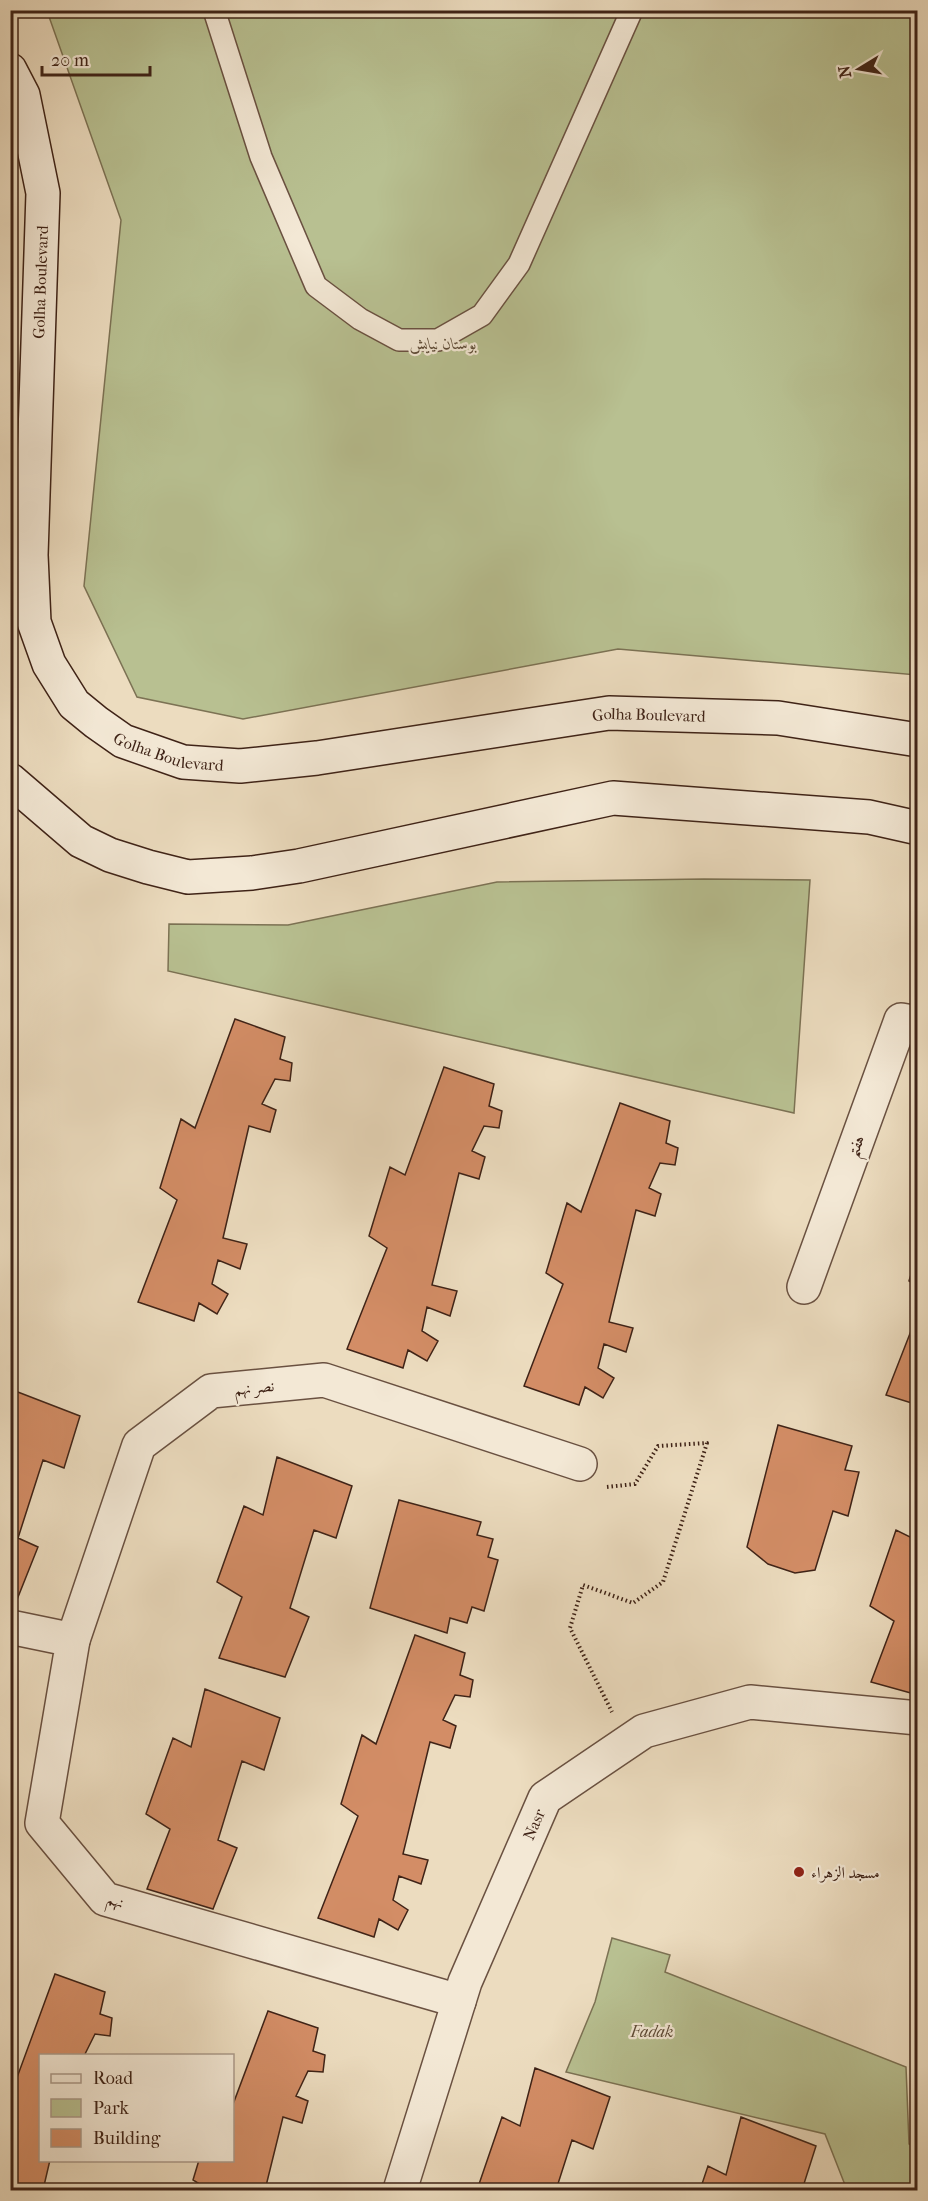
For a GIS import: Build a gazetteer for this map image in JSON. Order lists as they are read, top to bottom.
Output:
{
  "streets": {
    "street": [
      "Golha Boulevard",
      "هفتم",
      "نصر نهم",
      "Nasr",
      "نهم"
    ]
  },
  "crossings": [
    ["نصر نهم", "نهم"],
    ["Nasr", "نهم"]
  ],
  "parks": ["بوستان نیایش", "Fadak"],
  "places": ["مسجد الزهراء"],
  "legend": ["Road", "Park", "Building"],
  "scale_bar": "20 m",
  "north": "left"
}
